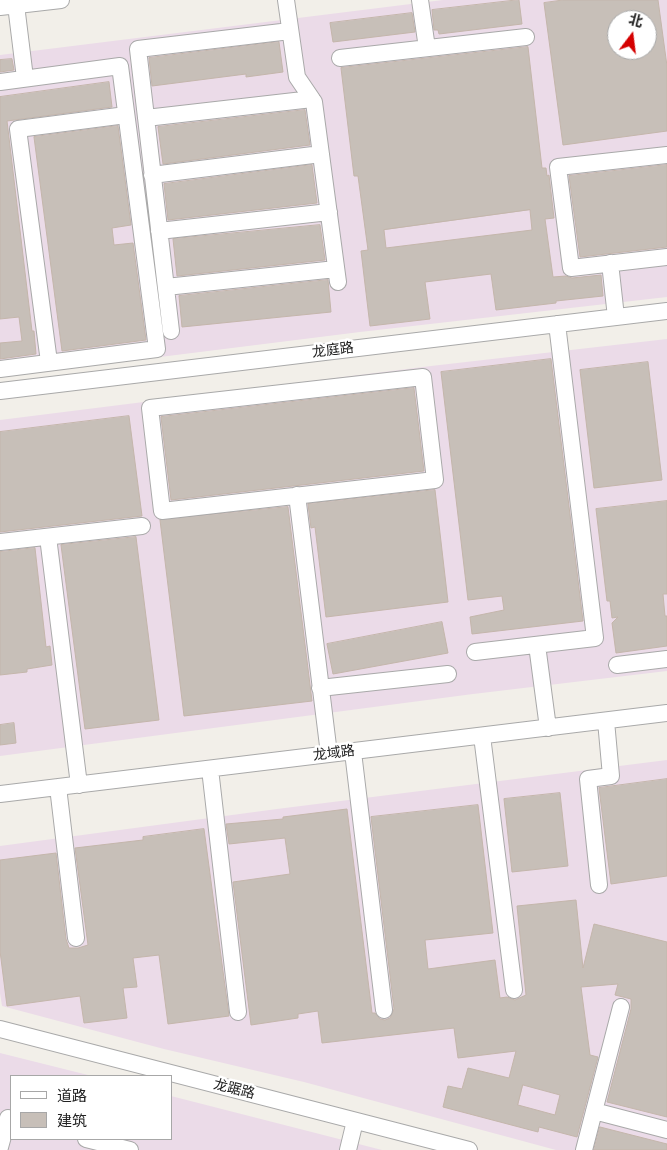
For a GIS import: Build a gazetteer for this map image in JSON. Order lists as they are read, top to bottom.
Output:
{
  "streets": {
    "street": ["龙庭路", "龙域路", "龙踞路"]
  },
  "legend": ["道路", "建筑"],
  "north": "top"
}
